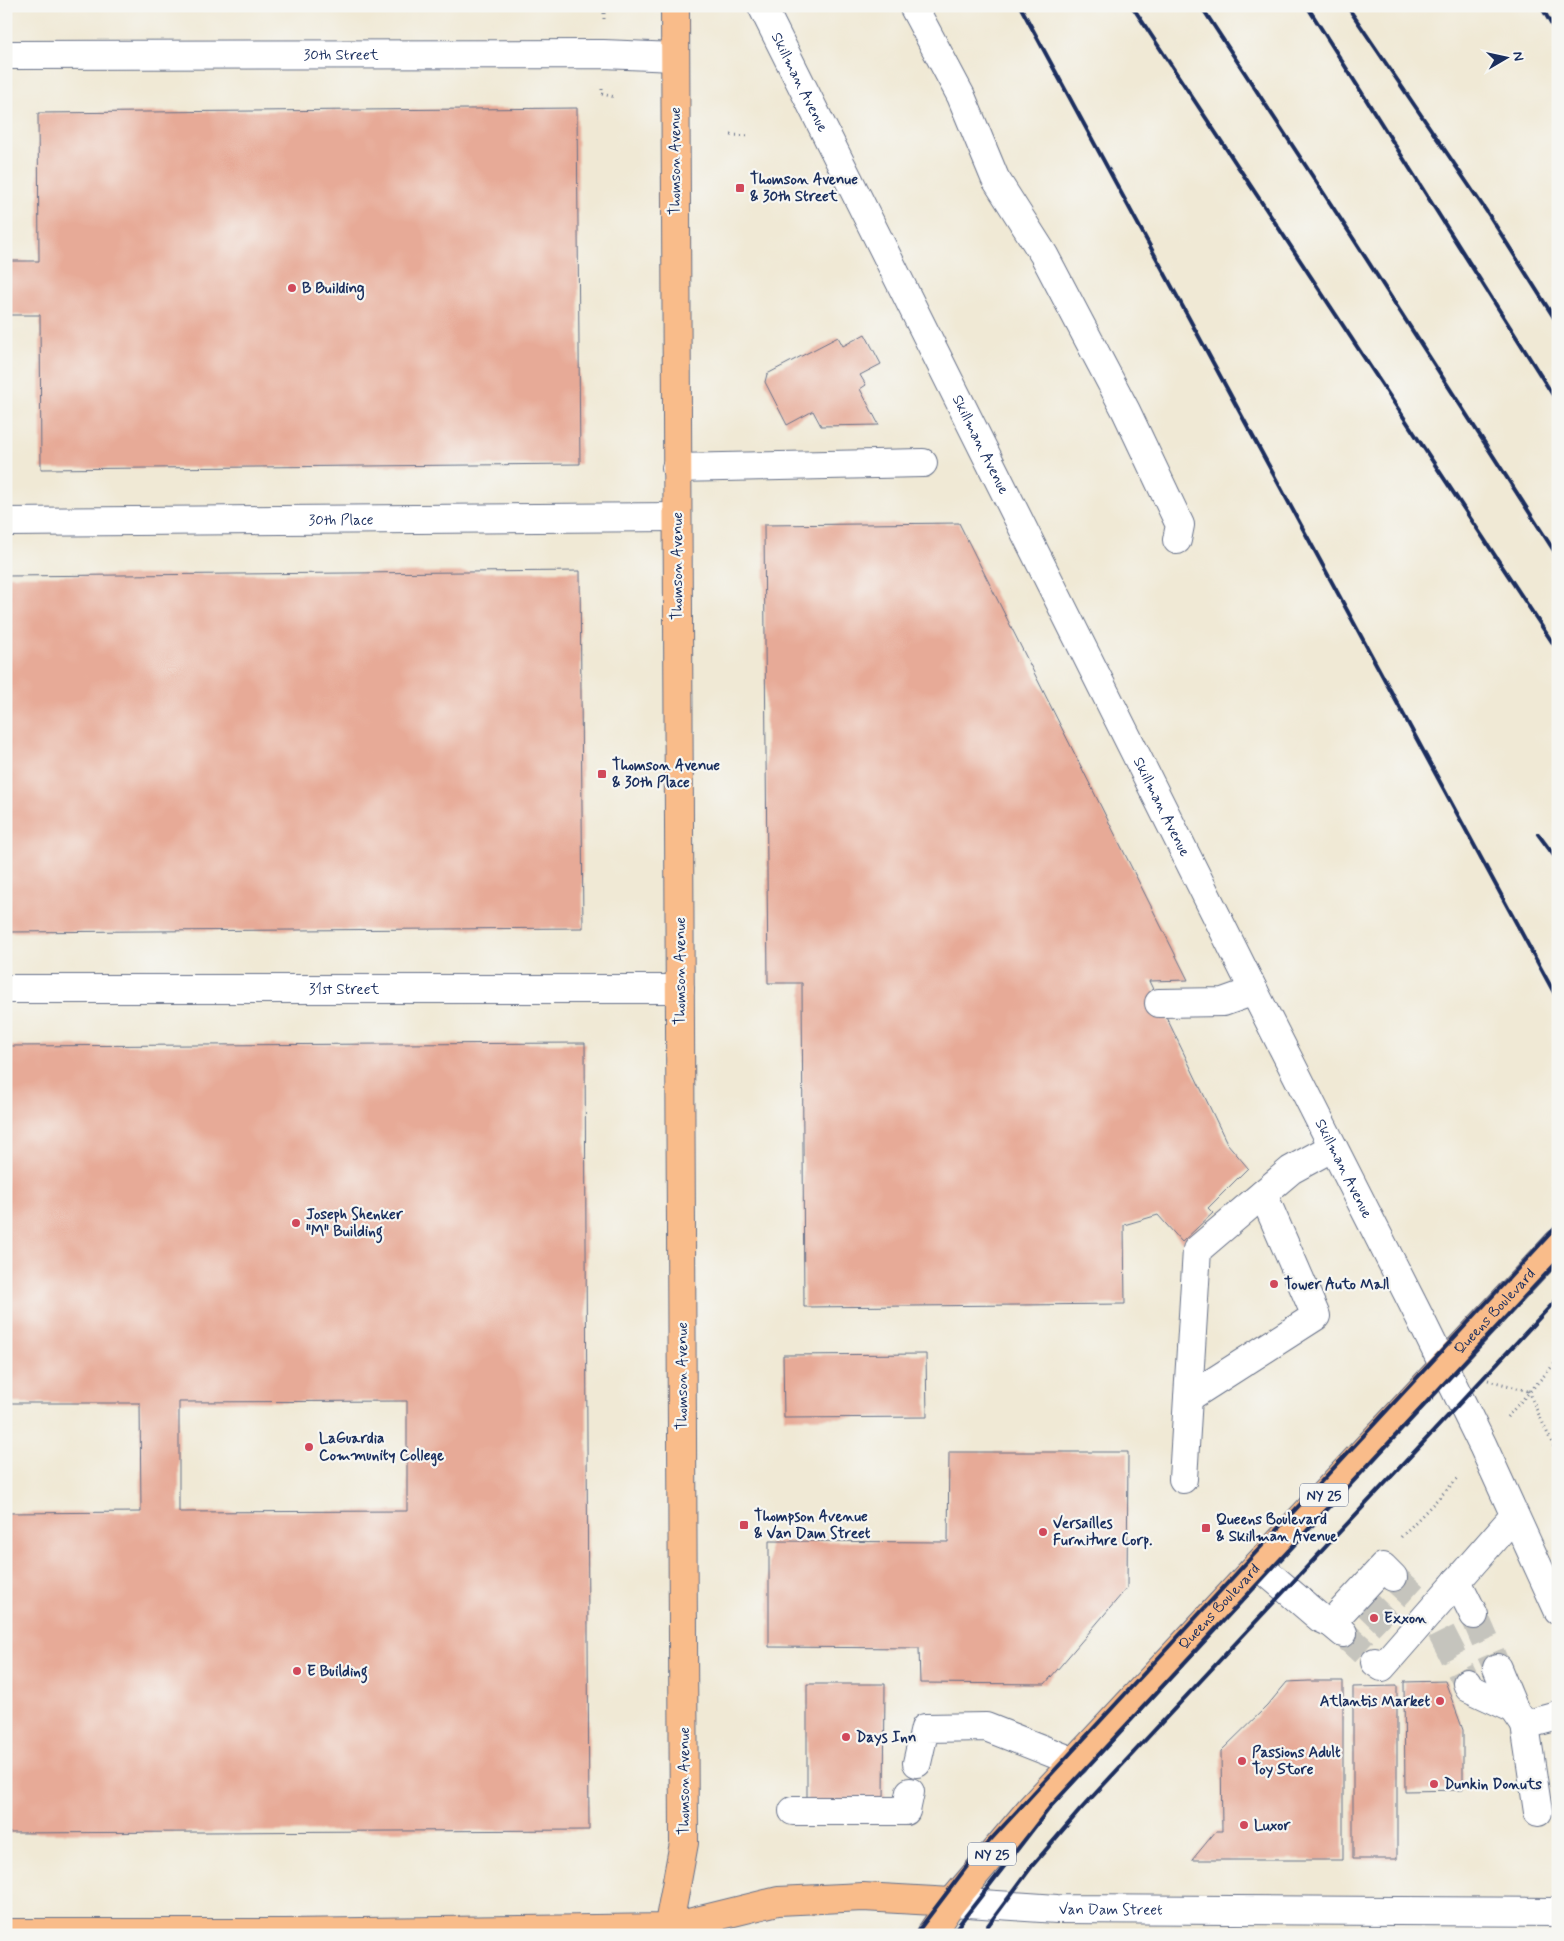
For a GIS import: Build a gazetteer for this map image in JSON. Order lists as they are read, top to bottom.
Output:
{
  "streets": {
    "main road": [
      "Thomson Avenue",
      "Queens Boulevard",
      "NY 25",
      "Van Dam Street"
    ],
    "street": [
      "30th Street",
      "Skillman Avenue",
      "30th Place",
      "31st Street"
    ]
  },
  "crossings": [
    ["30th Street", "Thomson Avenue"],
    ["Skillman Avenue", "Queens Boulevard"],
    ["Thomson Avenue", "30th Place"],
    ["Thomson Avenue", "31st Street"],
    ["Thomson Avenue", "Van Dam Street"],
    ["Queens Boulevard", "Van Dam Street"]
  ],
  "places": {
    "transit": [
      "Thomson Avenue & 30th Street",
      "Thomson Avenue & 30th Place",
      "Thompson Avenue & Van Dam Street",
      "Queens Boulevard & Skillman Avenue"
    ],
    "other": [
      "B Building",
      "Joseph Shenker \"M\" Building",
      "Tower Auto Mall",
      "LaGuardia Community College",
      "Versailles Furniture Corp.",
      "Exxon",
      "E Building",
      "Atlantis Market",
      "Days Inn",
      "Passions Adult Toy Store",
      "Dunkin Donuts",
      "Luxor"
    ]
  },
  "north": "right"
}
